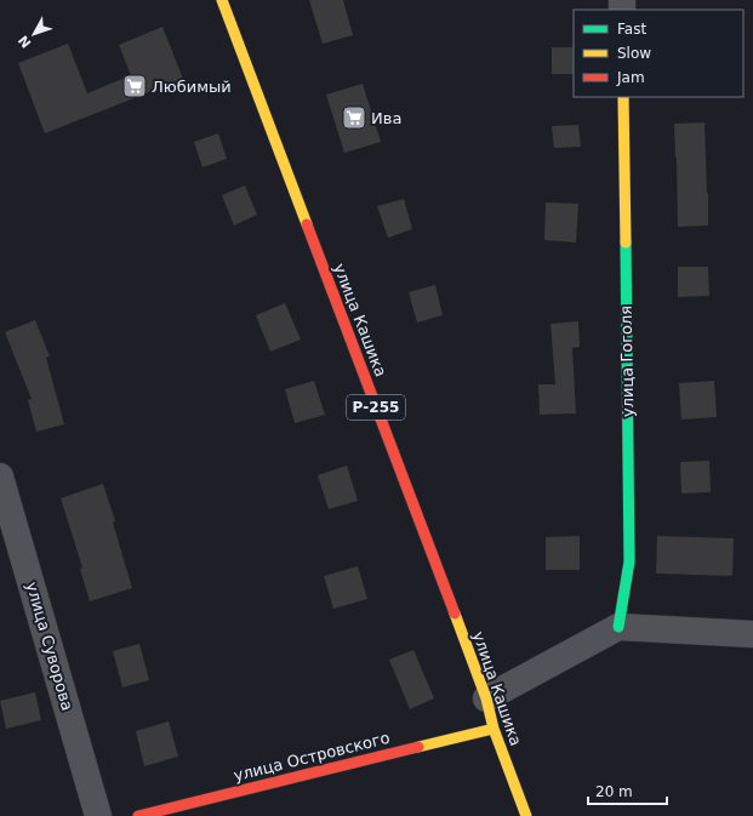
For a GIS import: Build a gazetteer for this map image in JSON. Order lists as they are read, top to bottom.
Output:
{
  "streets": {
    "main road": [
      "улица Кашика",
      "улица Гоголя",
      "Р-255",
      "улица Островского"
    ],
    "street": ["улица Суворова"]
  },
  "crossings": [
    ["улица Кашика", "улица Островского"]
  ],
  "places": {
    "supermarket": ["Любимый", "Ива"]
  },
  "legend": ["Fast", "Slow", "Jam"],
  "scale_bar": "20 m",
  "north": "bottom left"
}
